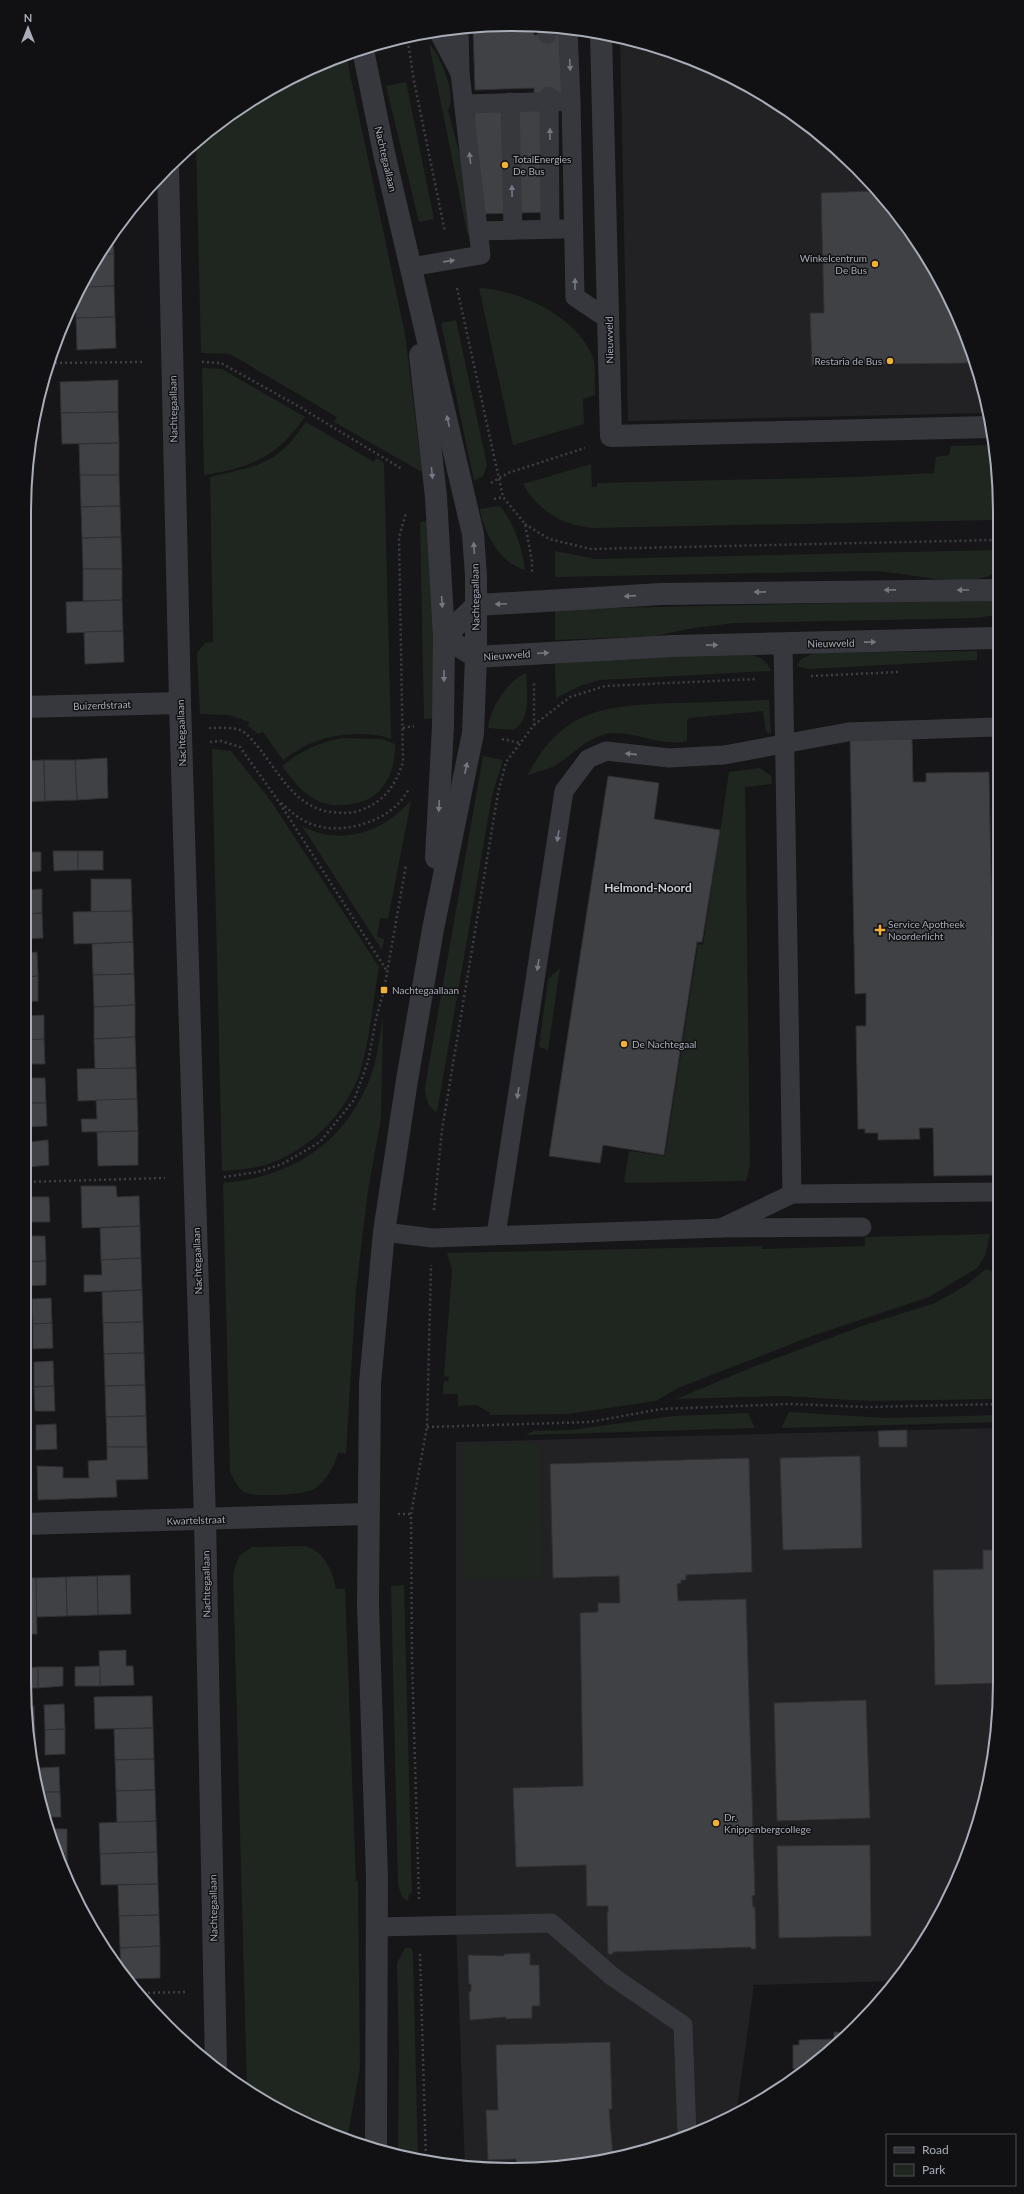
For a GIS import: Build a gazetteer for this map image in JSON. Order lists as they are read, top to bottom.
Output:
{
  "streets": {
    "street": [
      "Nachtegaallaan",
      "Nieuwveld",
      "Buizerdstraat",
      "Kwartelstraat"
    ]
  },
  "crossings": [
    ["Nachtegaallaan", "Nieuwveld"],
    ["Nachtegaallaan", "Buizerdstraat"],
    ["Nachtegaallaan", "Kwartelstraat"]
  ],
  "districts": ["Helmond-Noord"],
  "places": {
    "other": [
      "TotalEnergies De Bus",
      "Winkelcentrum De Bus",
      "Restaria de Bus",
      "De Nachtegaal",
      "Dr. Knippenbergcollege"
    ],
    "health": ["Service Apotheek Noorderlicht"],
    "transit": ["Nachtegaallaan"]
  },
  "legend": ["Road", "Park"],
  "north": "top"
}
